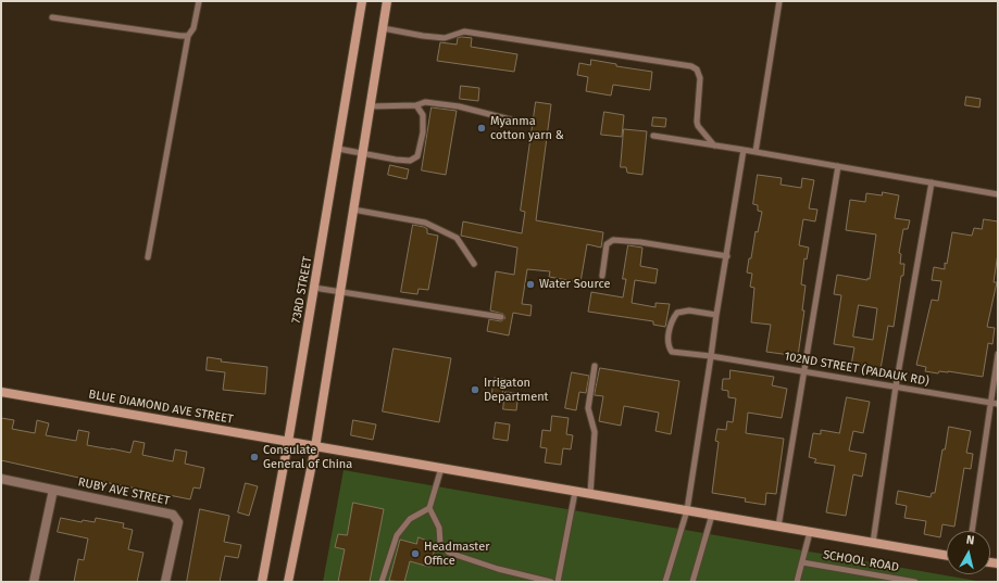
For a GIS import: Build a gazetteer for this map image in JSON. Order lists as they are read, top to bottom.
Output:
{
  "streets": {
    "main road": ["73RD STREET", "BLUE DIAMOND AVE STREET"],
    "street": ["RUBY AVE STREET"],
    "lane": ["102ND STREET (PADAUK RD)", "SCHOOL ROAD"]
  },
  "crossings": [
    ["73RD STREET", "BLUE DIAMOND AVE STREET"]
  ],
  "places": [
    "Myanma cotton yarn &",
    "Water Source",
    "Irrigaton Department",
    "Consulate General of China",
    "Headmaster Office"
  ],
  "north": "top"
}
